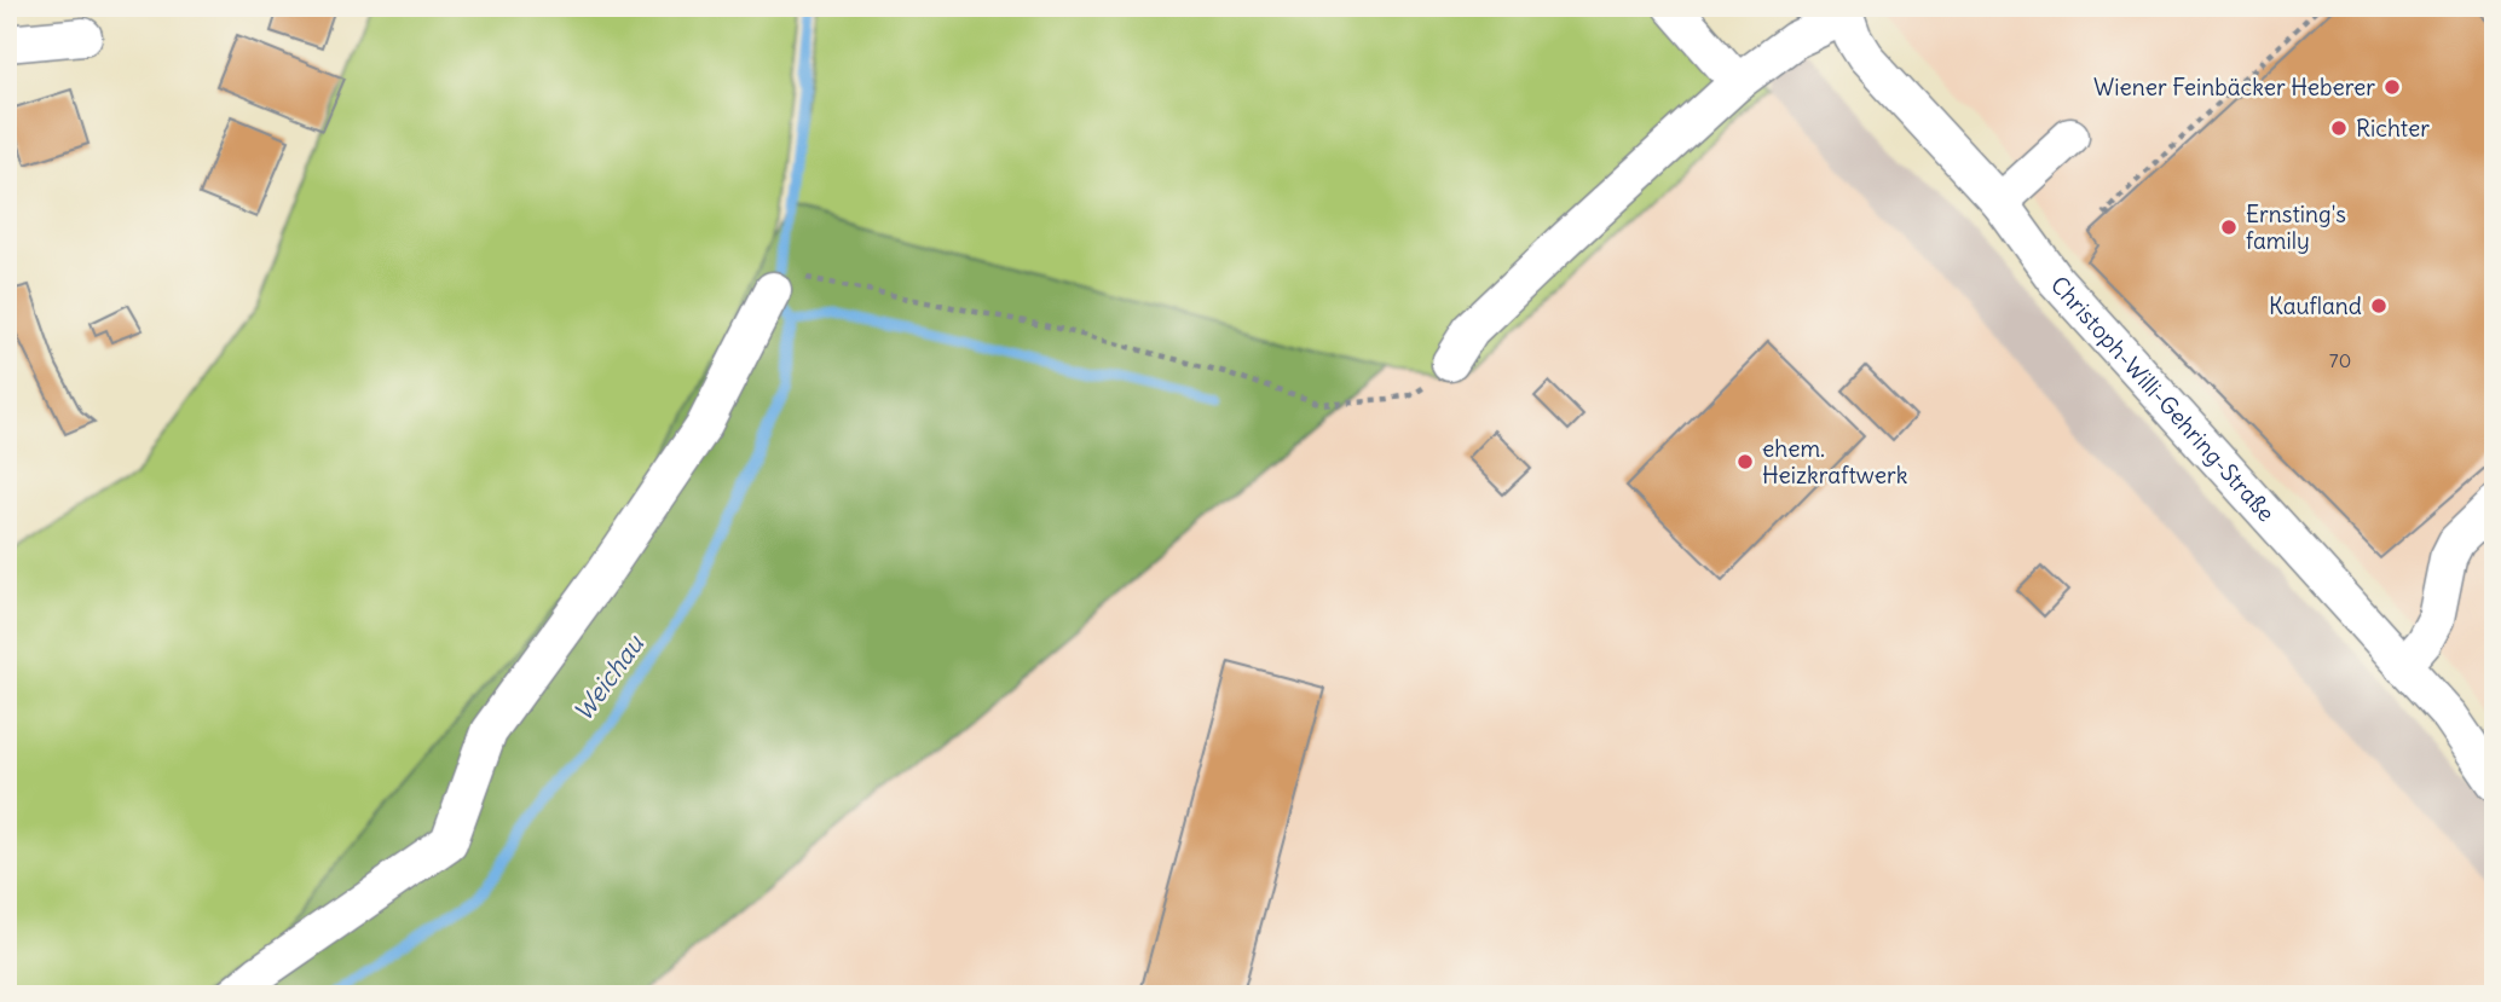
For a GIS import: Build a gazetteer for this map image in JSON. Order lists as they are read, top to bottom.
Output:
{
  "streets": {
    "street": ["Christoph-Willi-Gehring-Straße"]
  },
  "water": ["Weichau"],
  "places": [
    "Wiener Feinbäcker Heberer",
    "Richter",
    "Ernsting's family",
    "Kaufland",
    "ehem. Heizkraftwerk"
  ],
  "house_numbers": ["70"]
}
